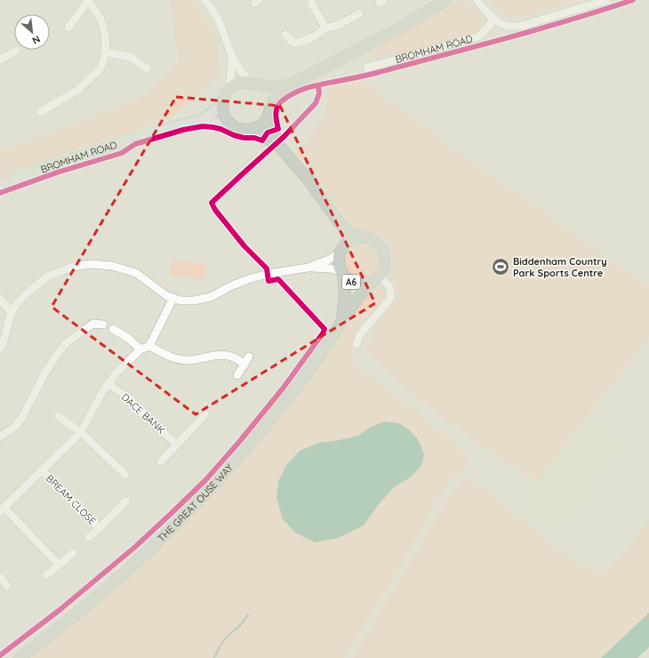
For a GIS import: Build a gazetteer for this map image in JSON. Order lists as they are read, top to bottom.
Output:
{
  "streets": {
    "highway": ["A6", "THE GREAT OUSE WAY"],
    "main road": ["BROMHAM ROAD"],
    "street": ["DACE BANK", "BREAM CLOSE"]
  },
  "crossings": [
    ["BROMHAM ROAD", "A6"],
    ["A6", "THE GREAT OUSE WAY"]
  ],
  "places": {
    "sports": ["Biddenham Country Park Sports Centre"]
  },
  "north": "bottom right"
}
